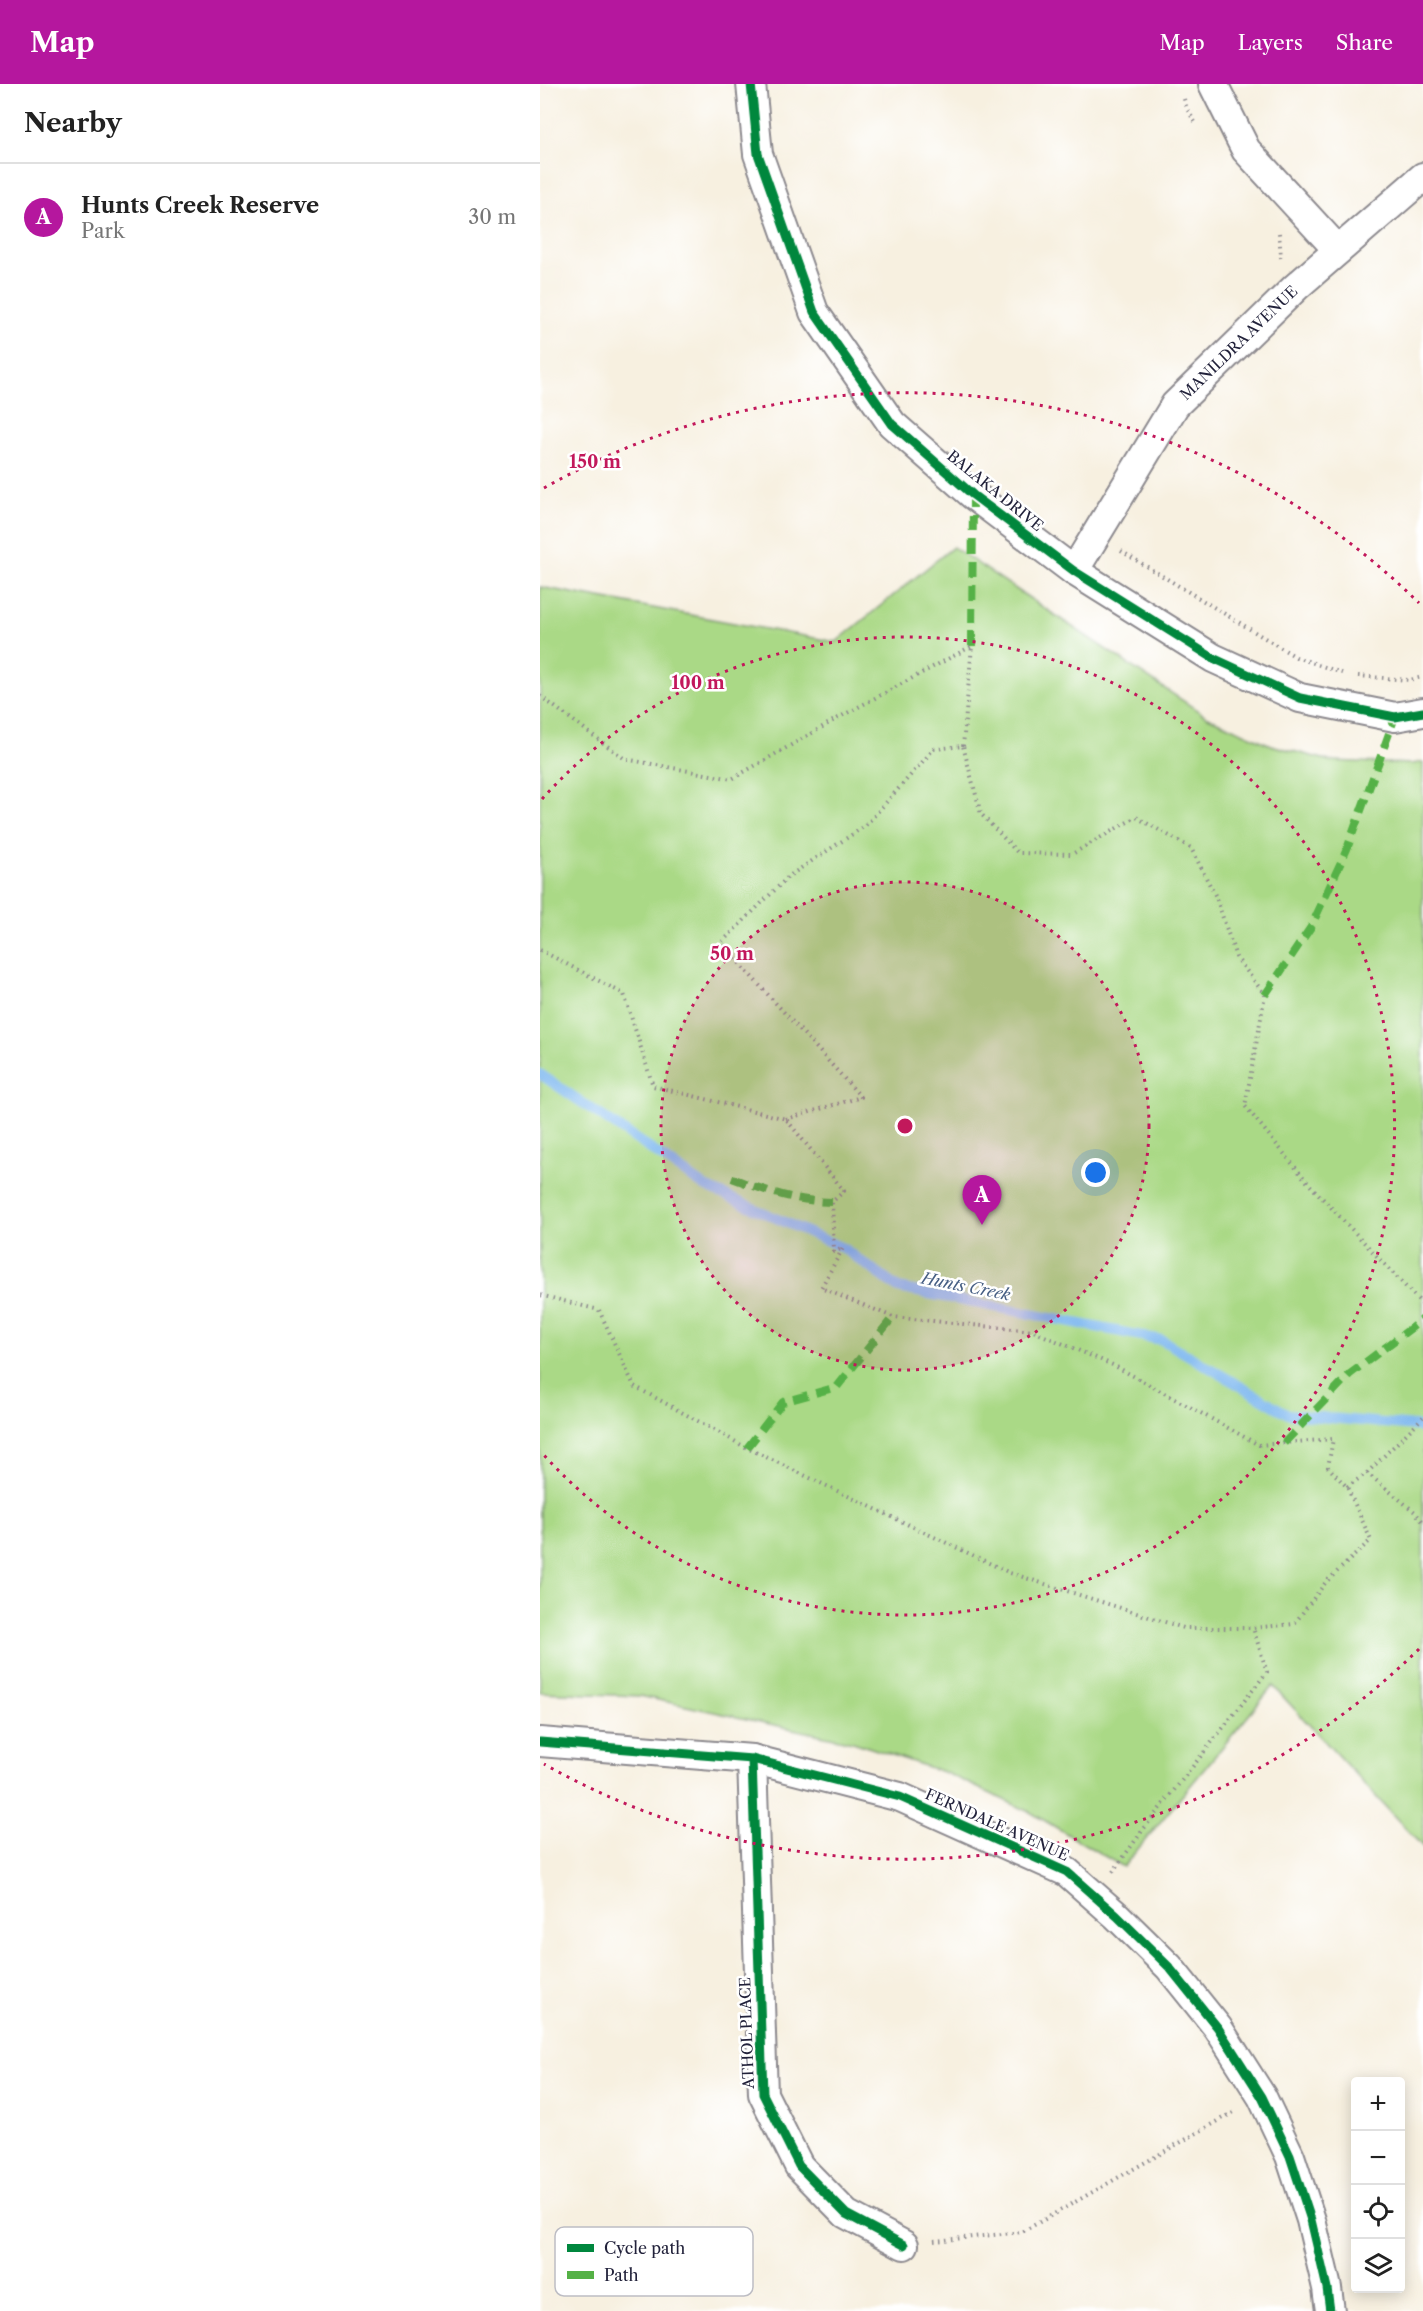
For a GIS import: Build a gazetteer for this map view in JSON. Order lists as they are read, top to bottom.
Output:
{
  "streets": {
    "street": [
      "MANILDRA AVENUE",
      "BALAKA DRIVE",
      "FERNDALE AVENUE",
      "ATHOL PLACE"
    ]
  },
  "crossings": [
    ["MANILDRA AVENUE", "BALAKA DRIVE"],
    ["FERNDALE AVENUE", "ATHOL PLACE"]
  ],
  "water": ["Hunts Creek"],
  "legend": ["Cycle path", "Path"],
  "page": {
    "header": "Map",
    "nav": ["Map", "Layers", "Share"],
    "heading": "Nearby",
    "list": [
      {
        "mark": "A",
        "name": "Hunts Creek Reserve",
        "note": "Park",
        "value": "30 m"
      }
    ],
    "pins": "A",
    "map_buttons": ["+", "−"]
  },
  "rings": ["150 m", "100 m", "50 m"]
}
